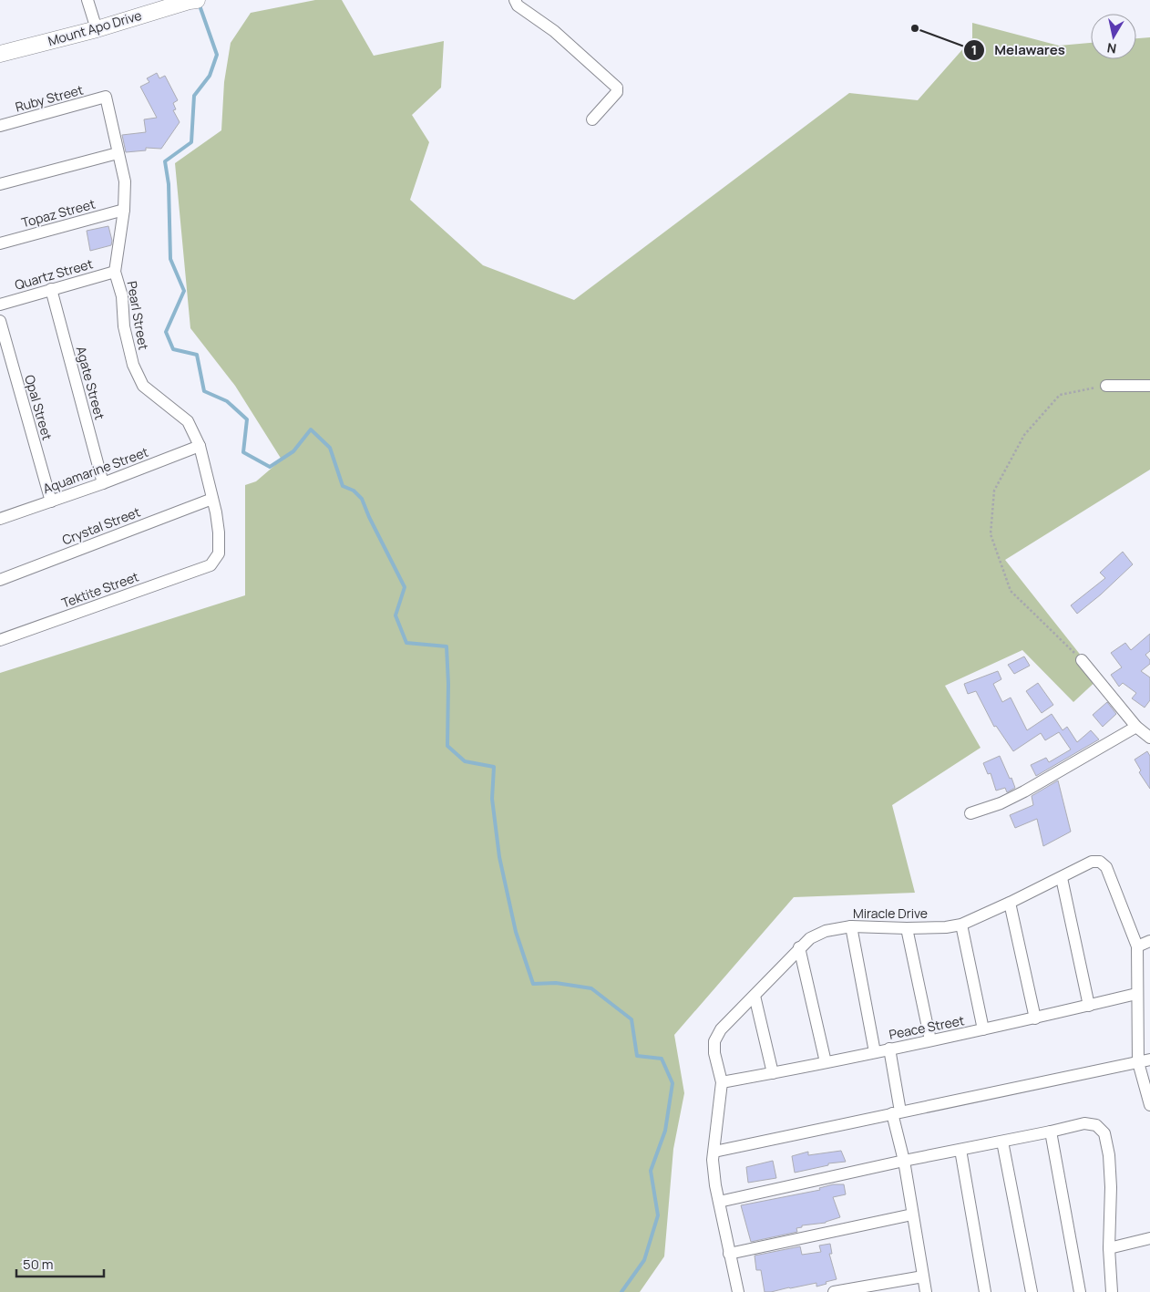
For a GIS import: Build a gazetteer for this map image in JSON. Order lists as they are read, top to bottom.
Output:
{
  "streets": {
    "street": [
      "Mount Apo Drive",
      "Ruby Street",
      "Topaz Street",
      "Quartz Street",
      "Pearl Street",
      "Agate Street",
      "Opal Street",
      "Aquamarine Street",
      "Crystal Street",
      "Tektite Street",
      "Miracle Drive",
      "Peace Street"
    ]
  },
  "crossings": [
    ["Ruby Street", "Pearl Street"],
    ["Topaz Street", "Pearl Street"],
    ["Quartz Street", "Pearl Street"],
    ["Quartz Street", "Agate Street"],
    ["Pearl Street", "Aquamarine Street"],
    ["Pearl Street", "Crystal Street"],
    ["Pearl Street", "Tektite Street"],
    ["Agate Street", "Aquamarine Street"],
    ["Opal Street", "Aquamarine Street"],
    ["Miracle Drive", "Peace Street"]
  ],
  "places": ["Melawares"],
  "scale_bar": "50 m",
  "north": "bottom"
}
